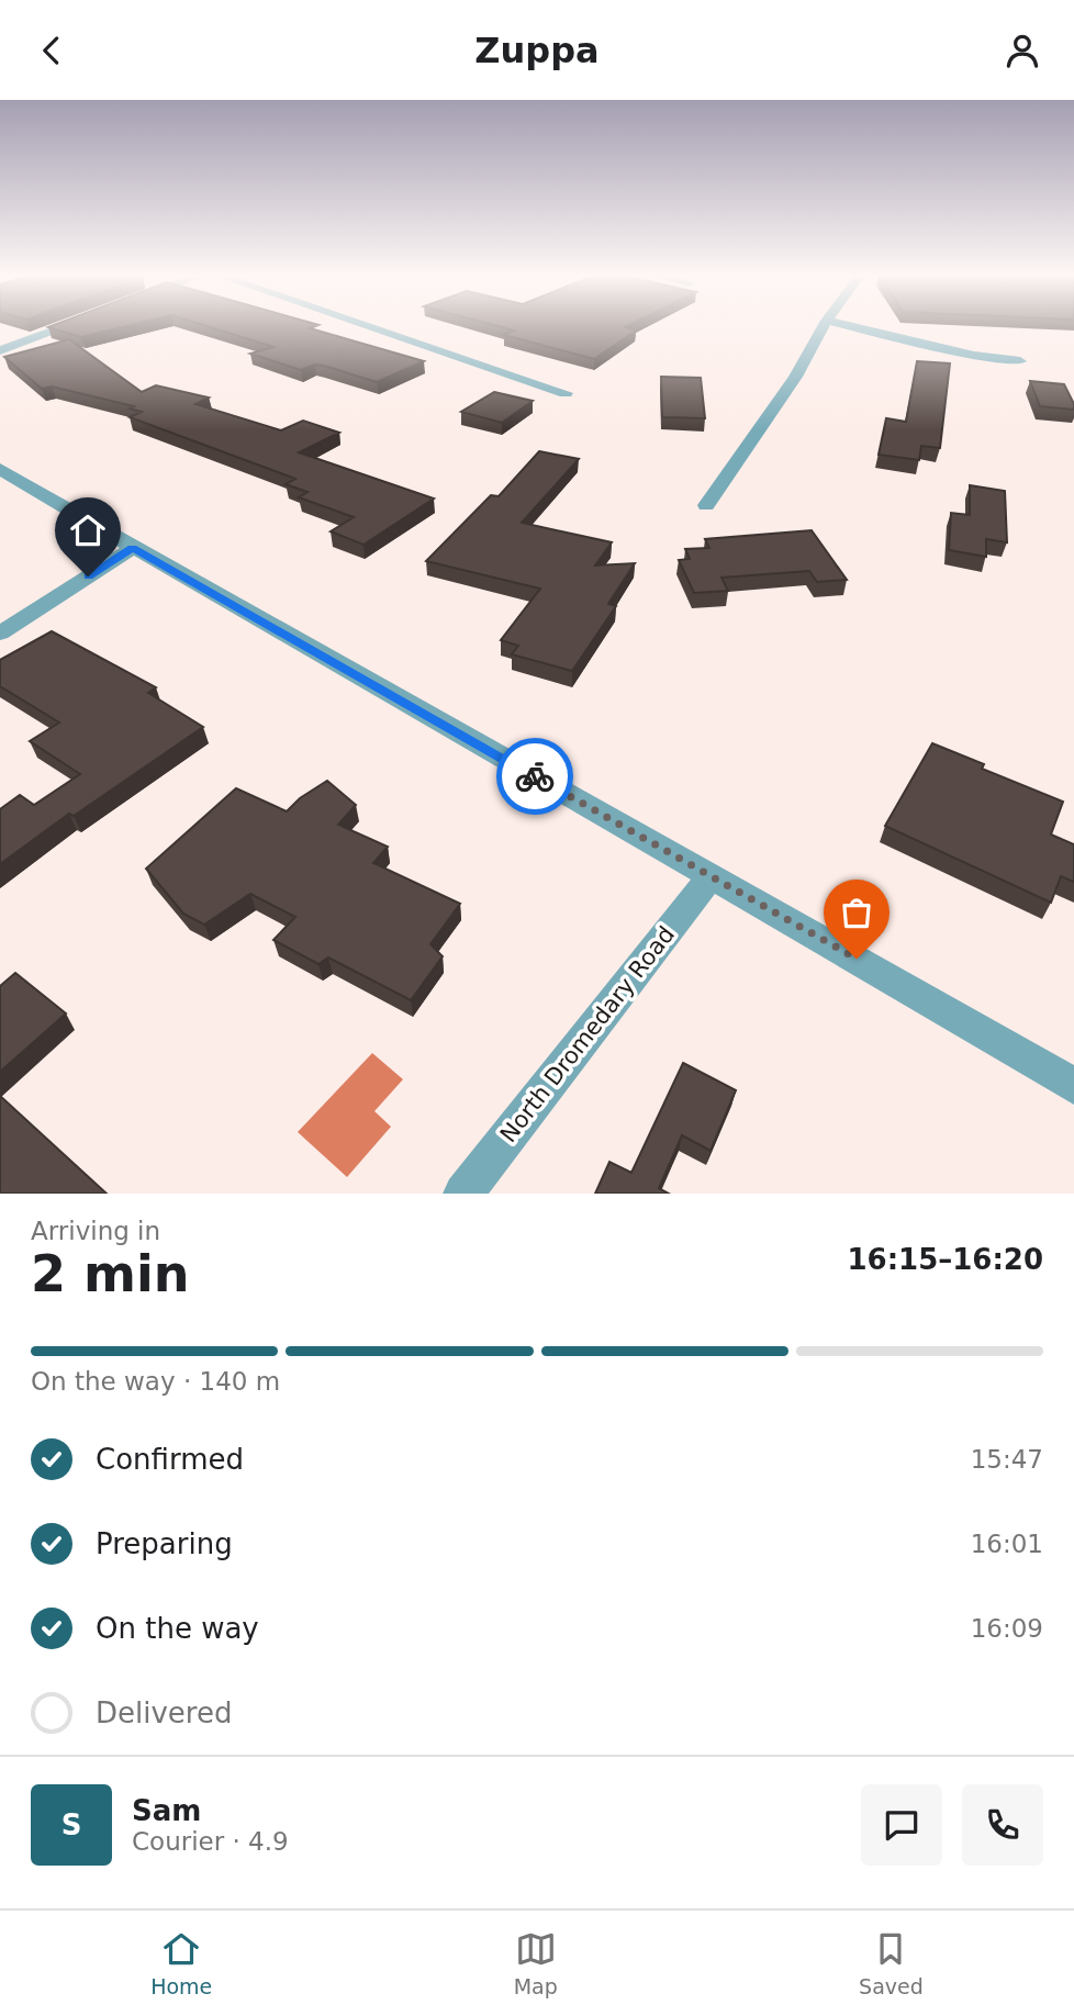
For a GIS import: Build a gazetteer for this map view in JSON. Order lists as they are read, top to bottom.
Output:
{
  "streets": {
    "street": ["North Dromedary Road"]
  },
  "page": {
    "header": "Zuppa",
    "heading": ["2 min", "Arriving in", "16:15–16:20"],
    "panel": ["Sam", "Courier · 4.9"],
    "bar": "On the way · 140 m",
    "list": [
      ["Confirmed", "15:47"],
      ["Preparing", "16:01"],
      ["On the way", "16:09"],
      "Delivered"
    ],
    "round": "S",
    "tabs": ["Home", "Map", "Saved"]
  }
}
